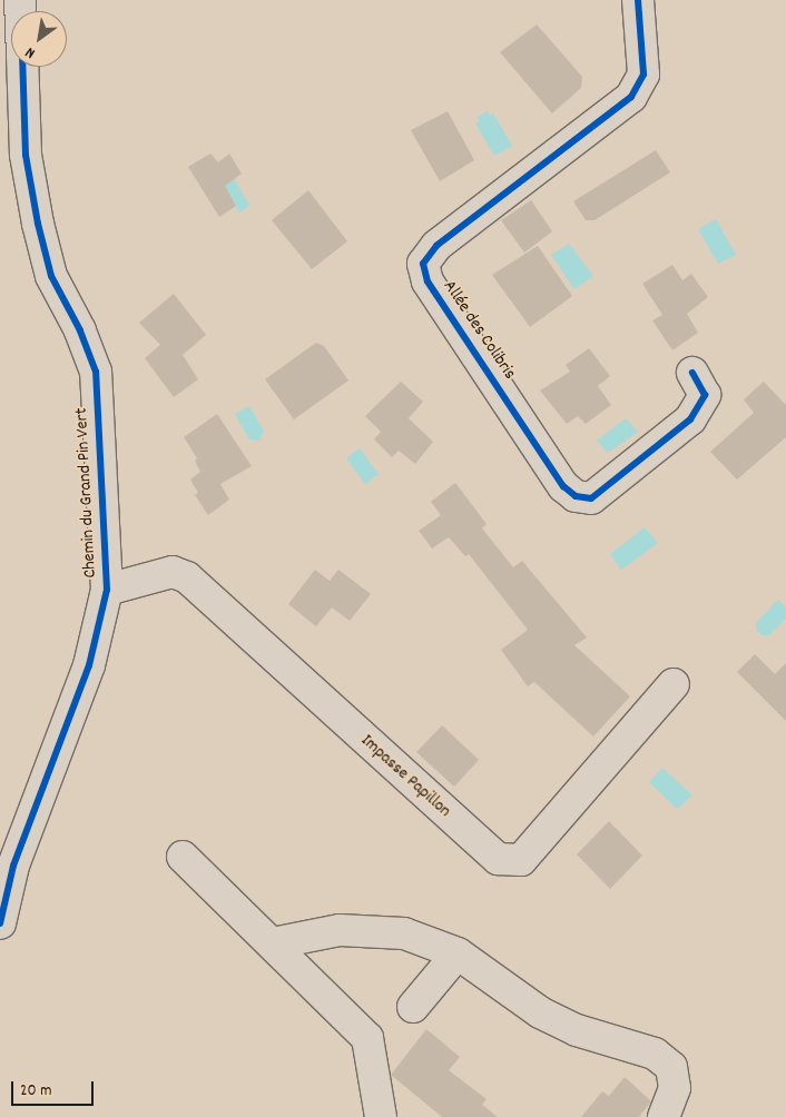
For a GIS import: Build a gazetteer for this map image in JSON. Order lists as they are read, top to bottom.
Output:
{
  "streets": {
    "street": ["Allée des Colibris", "Chemin du Grand Pin Vert", "Impasse Papillon"]
  },
  "crossings": [
    ["Chemin du Grand Pin Vert", "Impasse Papillon"]
  ],
  "scale_bar": "20 m",
  "north": "bottom left"
}
